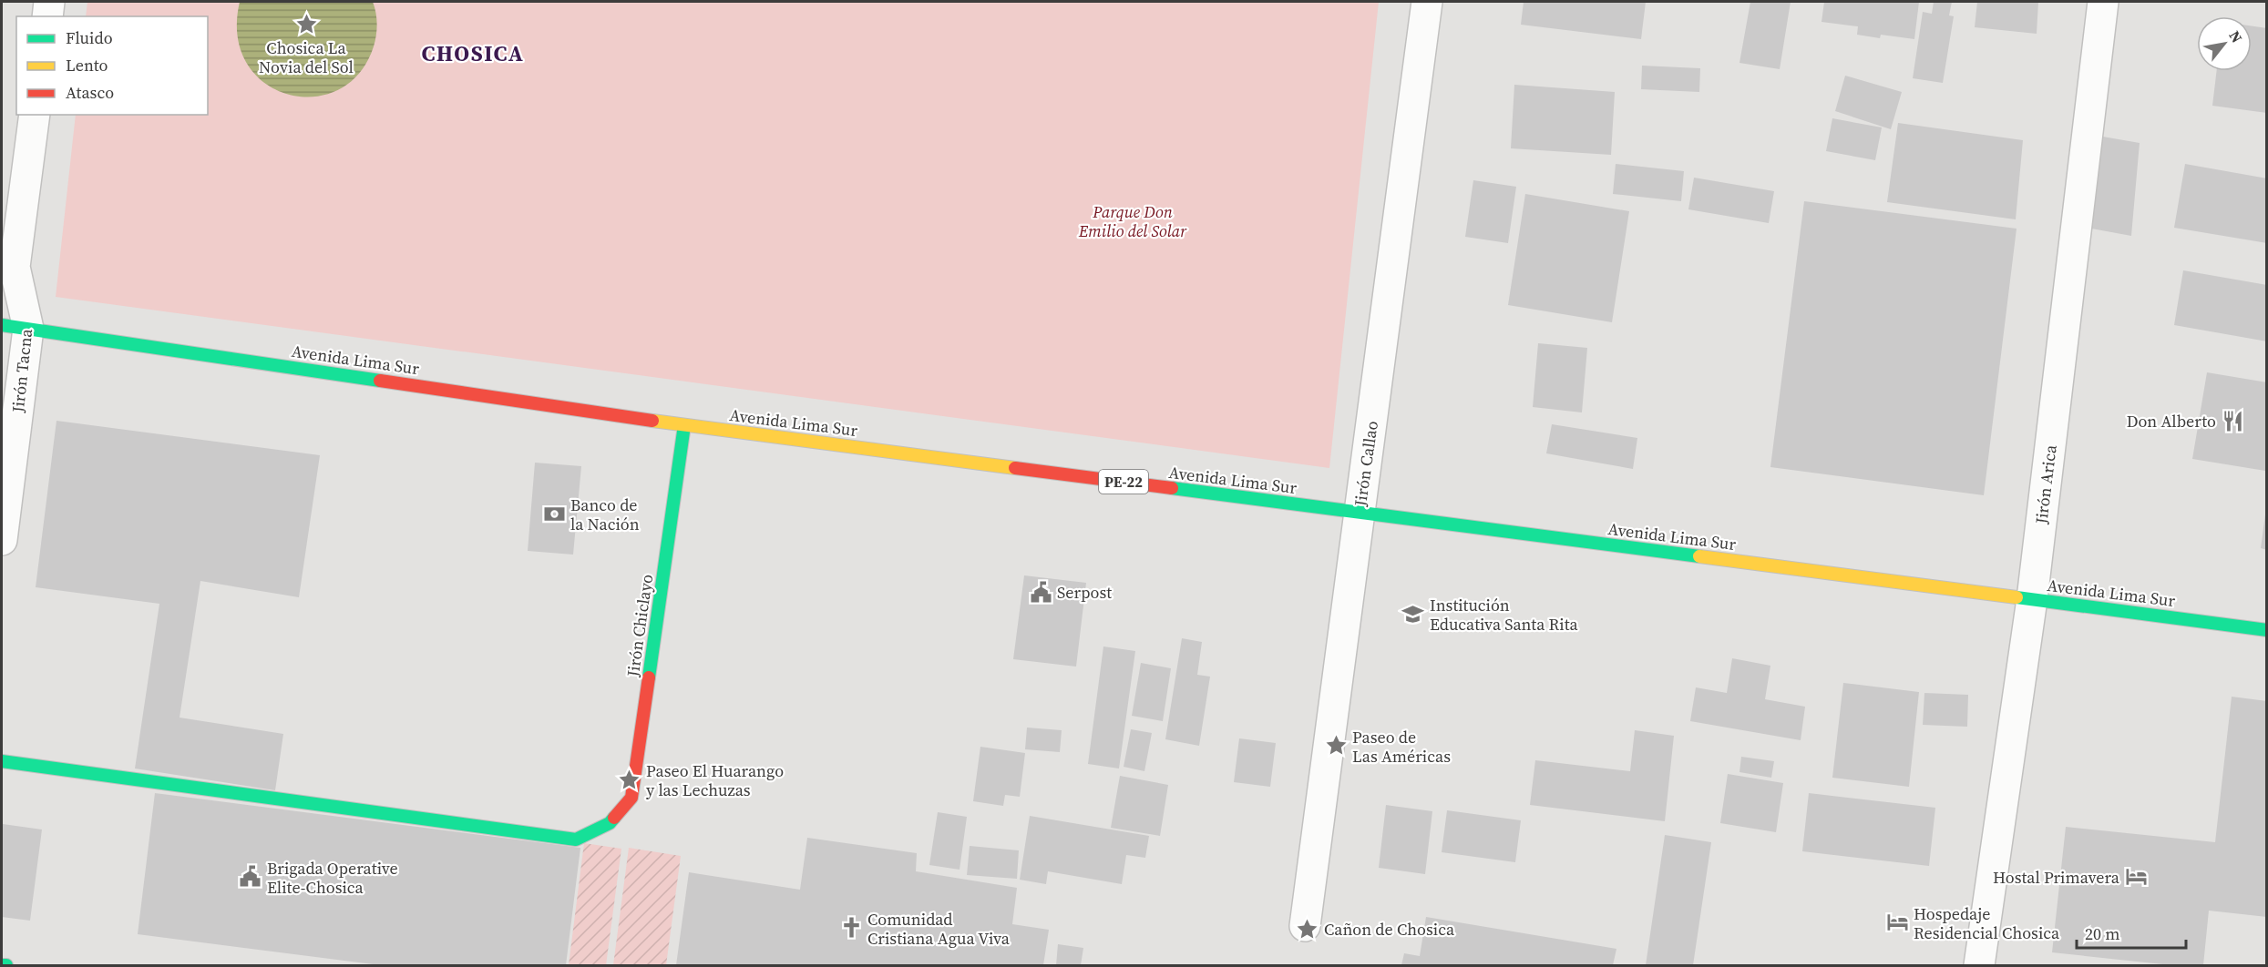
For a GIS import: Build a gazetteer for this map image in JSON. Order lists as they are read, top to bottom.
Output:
{
  "streets": {
    "main road": ["Avenida Lima Sur", "PE-22", "Jirón Chiclayo"],
    "street": ["Jirón Tacna", "Jirón Callao", "Jirón Arica"]
  },
  "crossings": [
    ["Avenida Lima Sur", "Jirón Tacna"],
    ["Avenida Lima Sur", "Jirón Callao"],
    ["Avenida Lima Sur", "Jirón Arica"],
    ["Avenida Lima Sur", "Jirón Chiclayo"]
  ],
  "districts": ["CHOSICA"],
  "parks": ["Parque Don Emilio del Solar"],
  "places": {
    "place": [
      "Chosica La Novia del Sol",
      "Paseo de Las Américas",
      "Paseo El Huarango y las Lechuzas",
      "Cañon de Chosica"
    ],
    "restaurant": ["Don Alberto"],
    "bank": ["Banco de la Nación"],
    "public building": ["Serpost", "Brigada Operative Elite-Chosica"],
    "school or university": ["Institución Educativa Santa Rita"],
    "hotel": ["Hostal Primavera", "Hospedaje Residencial Chosica"],
    "church": ["Comunidad Cristiana Agua Viva"]
  },
  "legend": ["Fluido", "Lento", "Atasco"],
  "scale_bar": "20 m",
  "north": "top right"
}
